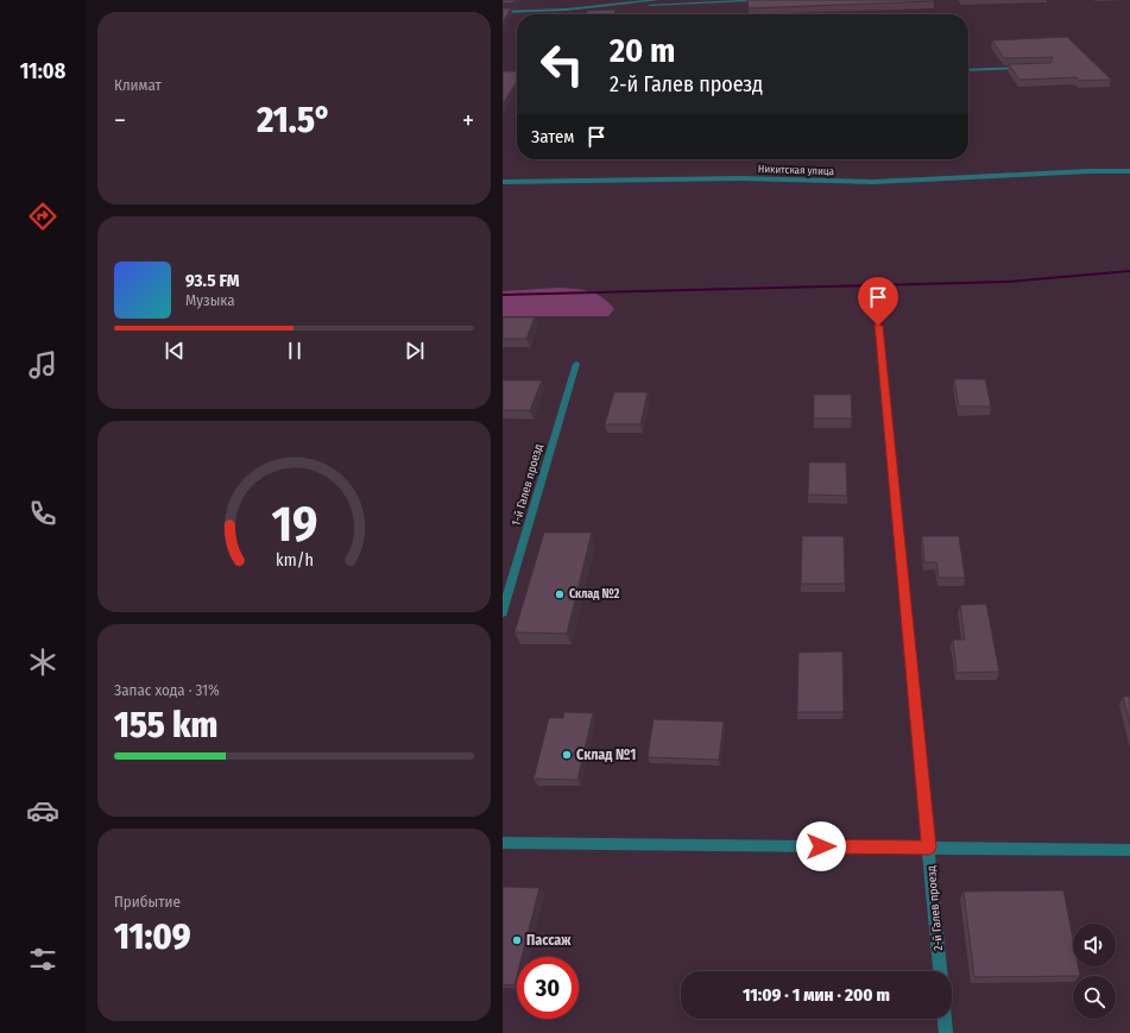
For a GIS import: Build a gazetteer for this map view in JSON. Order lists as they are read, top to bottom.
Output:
{
  "streets": {
    "street": ["Никитская улица", "1-й Галев проезд", "2-й Галев проезд"]
  },
  "places": ["Склад №2", "Склад №1", "Пассаж"],
  "page": {
    "tabs": "11:08",
    "tile": [
      "Климат",
      ["Запас хода · 31%", "155 km"],
      ["Прибытие", "11:09"]
    ],
    "turn": ["20 m", "2-й Галев проезд"],
    "heat": ["−", "21.5°", "+"],
    "then": "Затем",
    "song": ["93.5 FM", "Музыка"],
    "limit": "30",
    "trip": "11:09 · 1 мин · 200 m",
    "gauge": ["19", "km/h"]
  }
}
